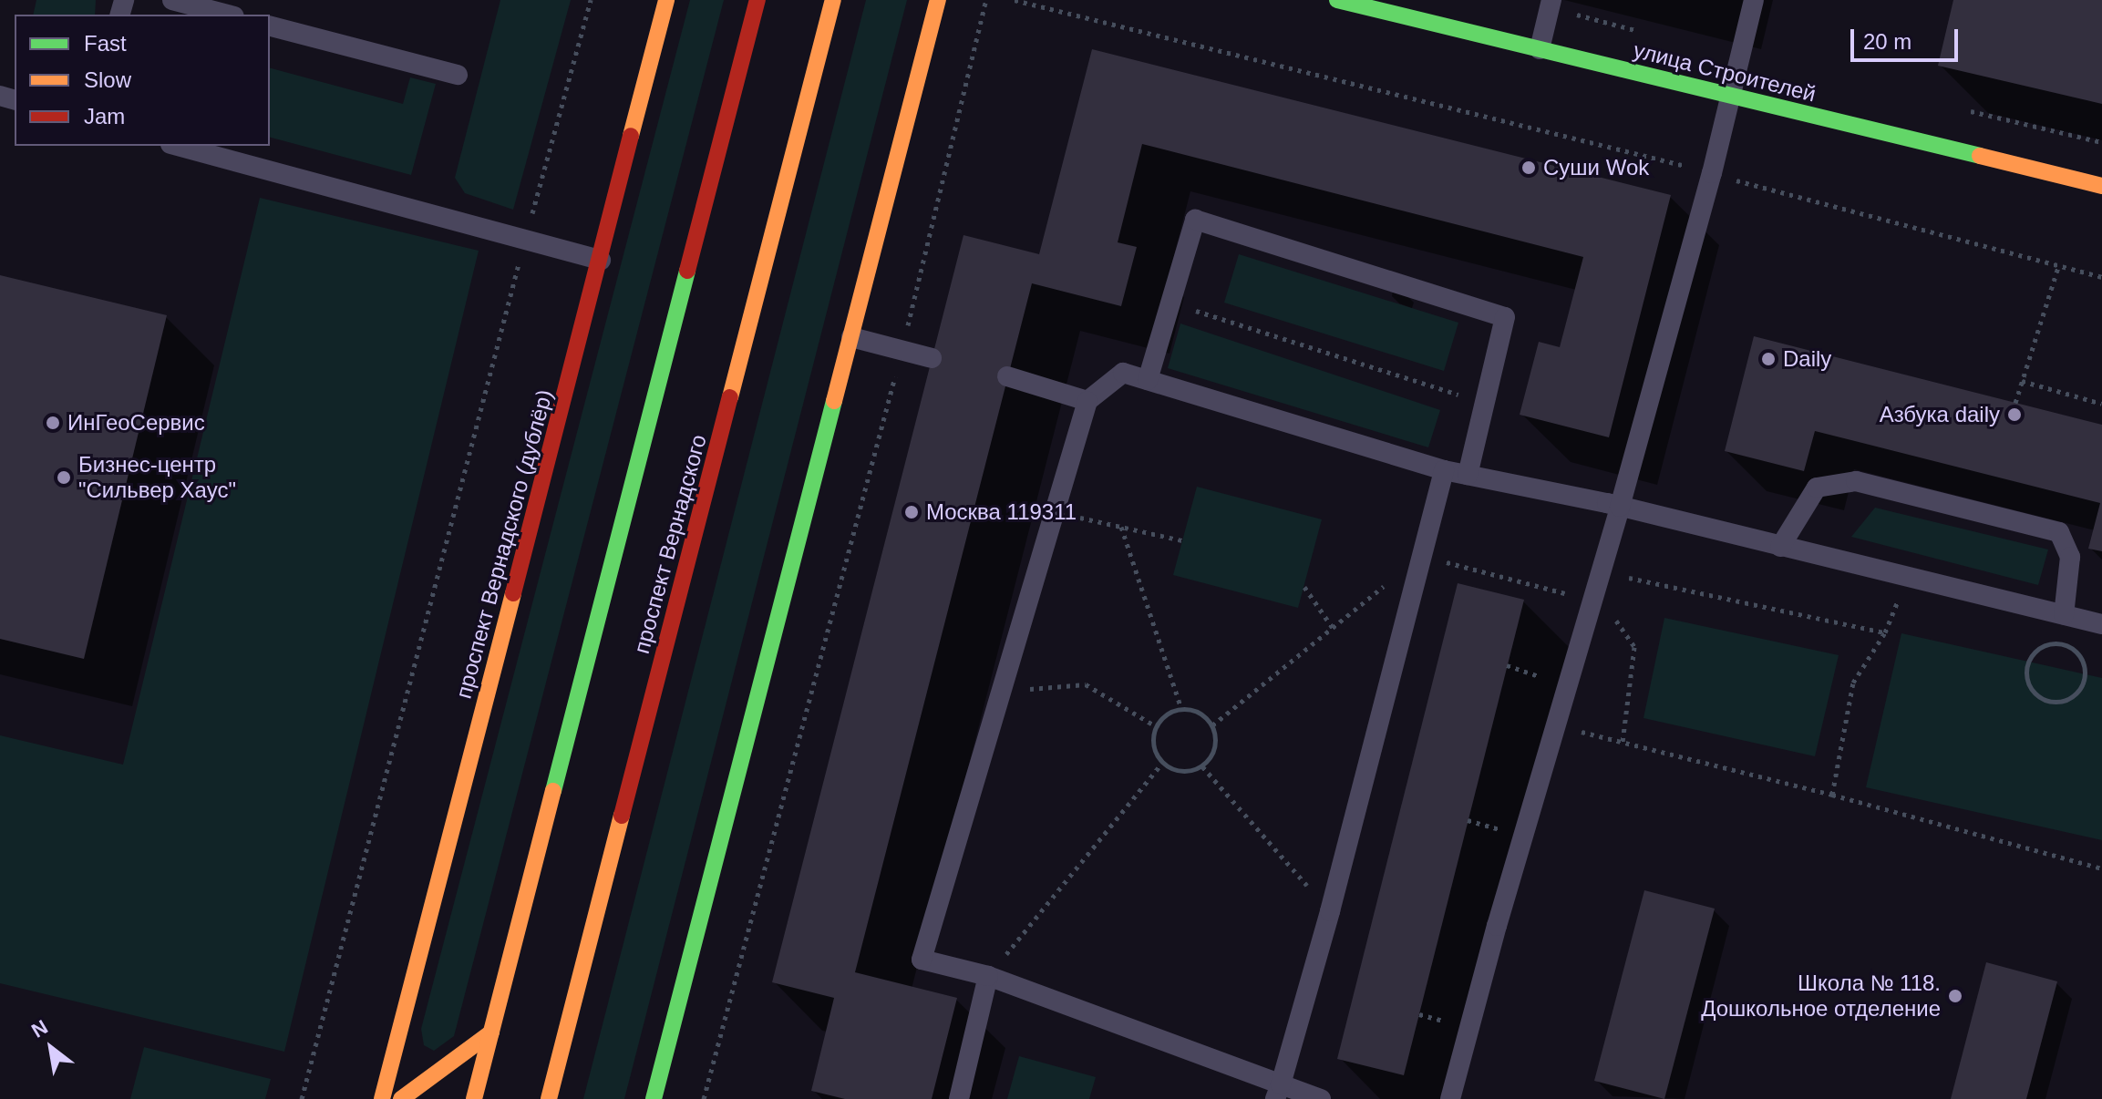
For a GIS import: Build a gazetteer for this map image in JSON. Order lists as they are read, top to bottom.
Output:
{
  "streets": {
    "street": ["улица Строителей", "проспект Вернадского (дублёр)", "проспект Вернадского"]
  },
  "places": [
    "Суши Wok",
    "Daily",
    "Азбука daily",
    "ИнГеоСервис",
    "Бизнес-центр \"Сильвер Хаус\"",
    "Москва 119311",
    "Школа № 118. Дошкольное отделение"
  ],
  "legend": ["Fast", "Slow", "Jam"],
  "scale_bar": "20 m",
  "north": "top left"
}
